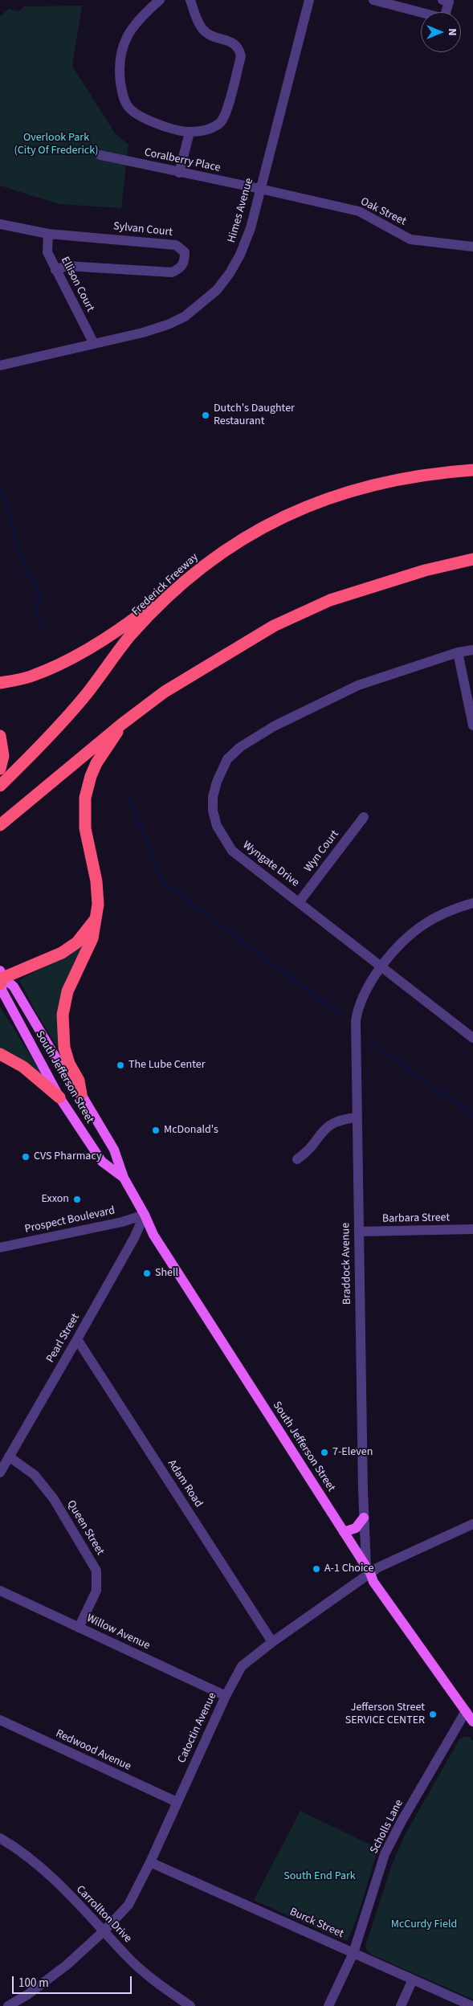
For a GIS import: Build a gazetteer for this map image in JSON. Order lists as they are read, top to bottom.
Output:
{
  "streets": {
    "highway": ["Frederick Freeway"],
    "main road": ["South Jefferson Street"],
    "street": [
      "Coralberry Place",
      "Himes Avenue",
      "Oak Street",
      "Sylvan Court",
      "Ellison Court",
      "Wyn Court",
      "Wyngate Drive",
      "Barbara Street",
      "Prospect Boulevard",
      "Braddock Avenue",
      "Pearl Street",
      "Adam Road",
      "Queen Street",
      "Willow Avenue",
      "Catoctin Avenue",
      "Redwood Avenue",
      "Scholls Lane",
      "Carrollton Drive",
      "Burck Street"
    ]
  },
  "crossings": [
    ["Coralberry Place", "Himes Avenue"],
    ["Coralberry Place", "Oak Street"],
    ["Himes Avenue", "Oak Street"],
    ["Himes Avenue", "Ellison Court"],
    ["Sylvan Court", "Ellison Court"],
    ["Wyn Court", "Wyngate Drive"],
    ["Wyngate Drive", "Braddock Avenue"],
    ["South Jefferson Street", "Prospect Boulevard"],
    ["South Jefferson Street", "Braddock Avenue"],
    ["South Jefferson Street", "Pearl Street"],
    ["South Jefferson Street", "Catoctin Avenue"],
    ["South Jefferson Street", "Scholls Lane"],
    ["Barbara Street", "Braddock Avenue"],
    ["Prospect Boulevard", "Pearl Street"],
    ["Braddock Avenue", "Catoctin Avenue"],
    ["Pearl Street", "Adam Road"],
    ["Pearl Street", "Queen Street"],
    ["Adam Road", "Catoctin Avenue"],
    ["Queen Street", "Willow Avenue"],
    ["Willow Avenue", "Catoctin Avenue"],
    ["Catoctin Avenue", "Redwood Avenue"],
    ["Catoctin Avenue", "Carrollton Drive"],
    ["Catoctin Avenue", "Burck Street"],
    ["Scholls Lane", "Burck Street"]
  ],
  "parks": ["Overlook Park (City Of Frederick)", "South End Park", "McCurdy Field"],
  "places": [
    "Dutch's Daughter Restaurant",
    "The Lube Center",
    "McDonald's",
    "CVS Pharmacy",
    "Exxon",
    "Shell",
    "7-Eleven",
    "A-1 Choice",
    "Jefferson Street SERVICE CENTER"
  ],
  "scale_bar": "100 m",
  "north": "right"
}
